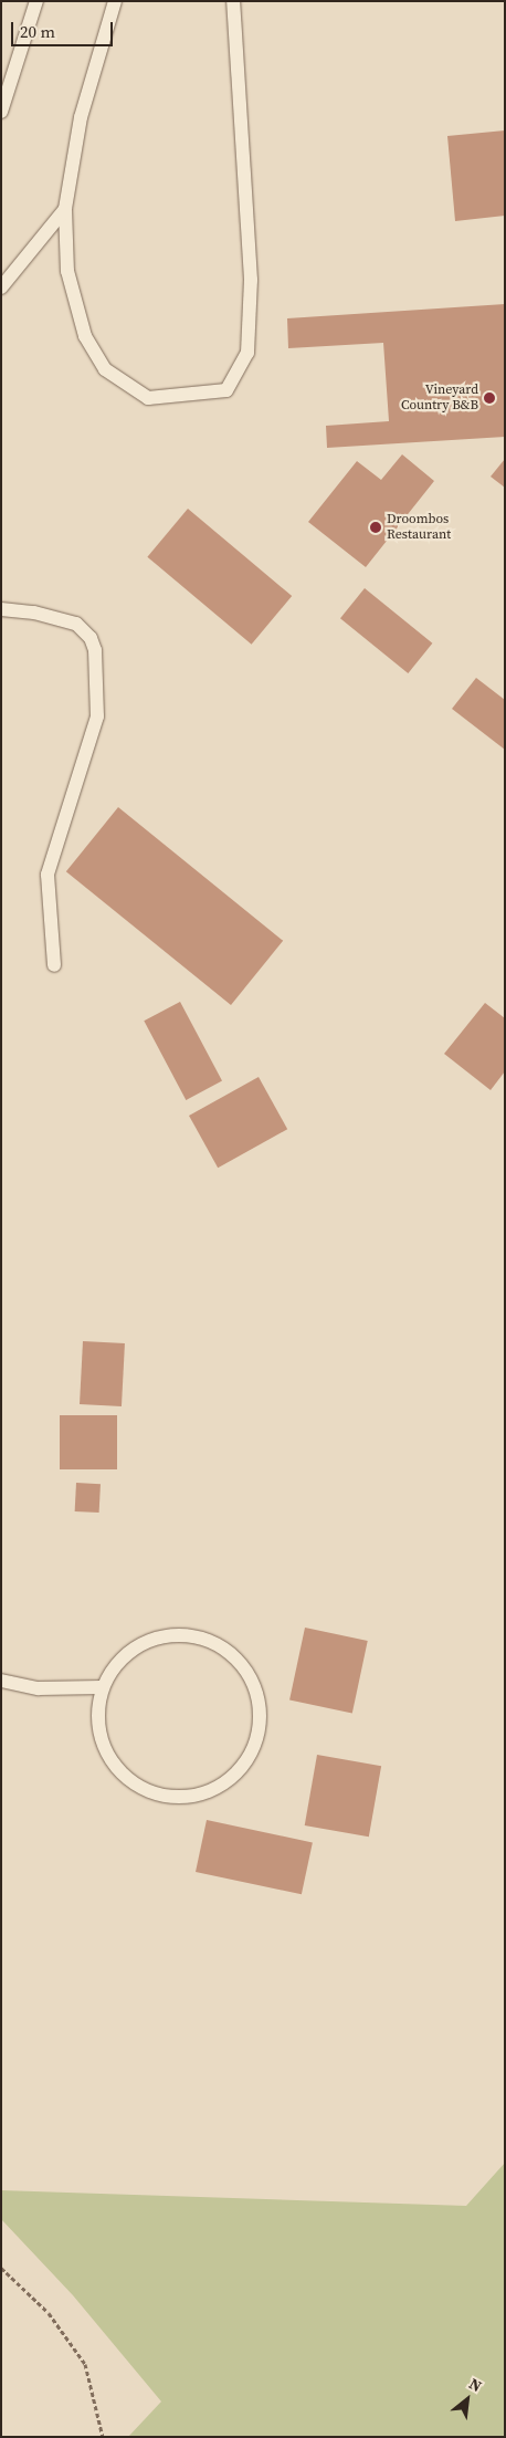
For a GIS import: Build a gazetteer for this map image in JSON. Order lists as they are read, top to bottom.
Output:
{
  "places": ["Vineyard Country B&B", "Droombos Restaurant"],
  "scale_bar": "20 m",
  "north": "top right"
}
